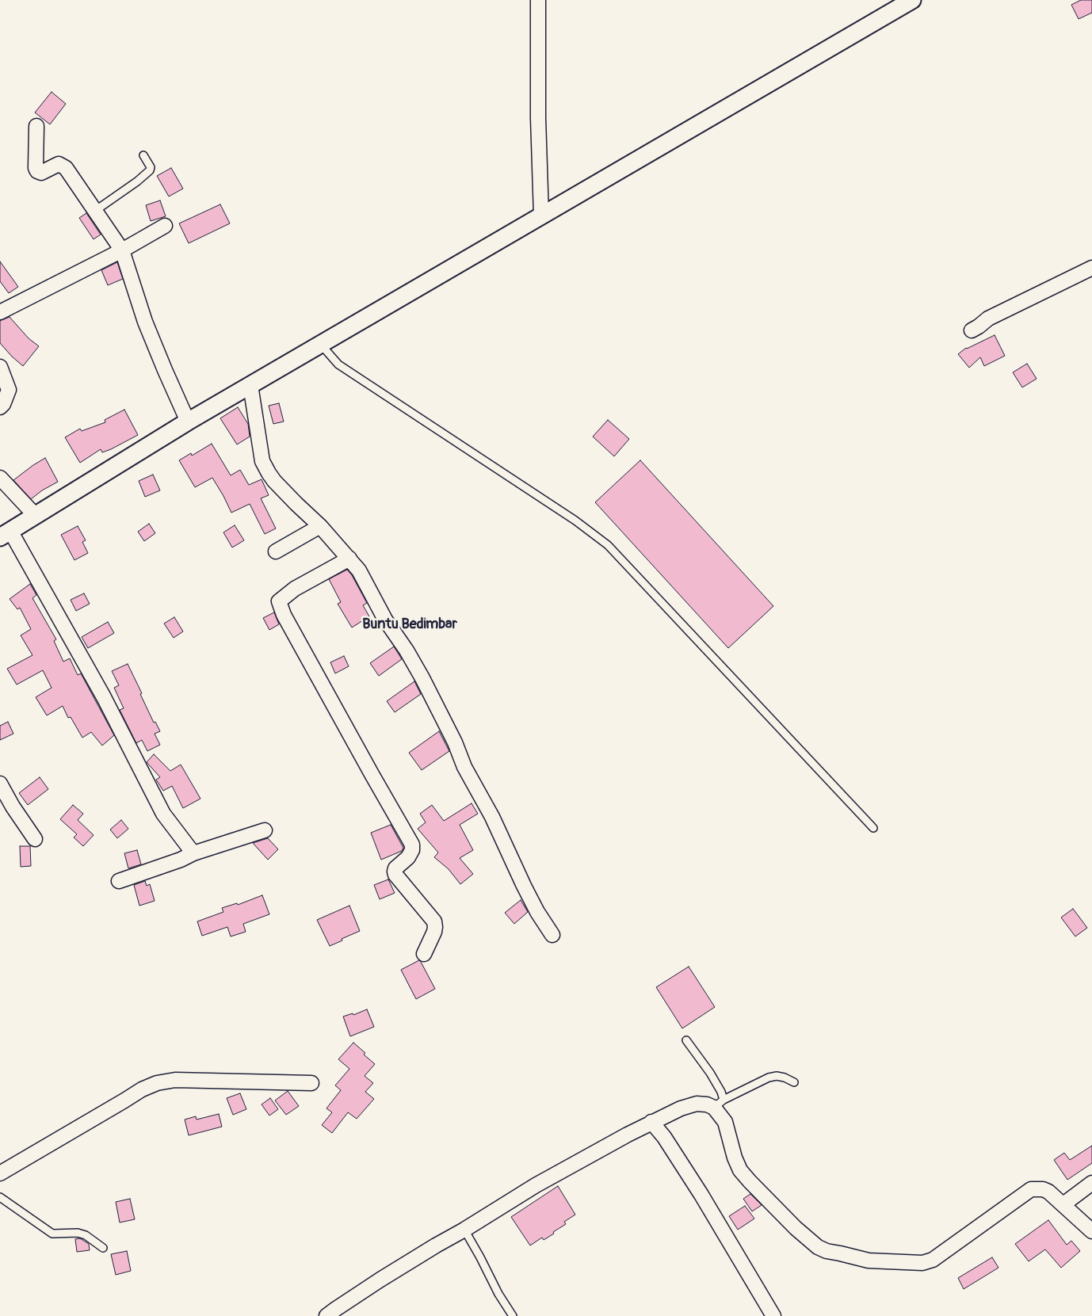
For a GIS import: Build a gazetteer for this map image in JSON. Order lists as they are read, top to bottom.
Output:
{
  "districts": ["Buntu Bedimbar"]
}
